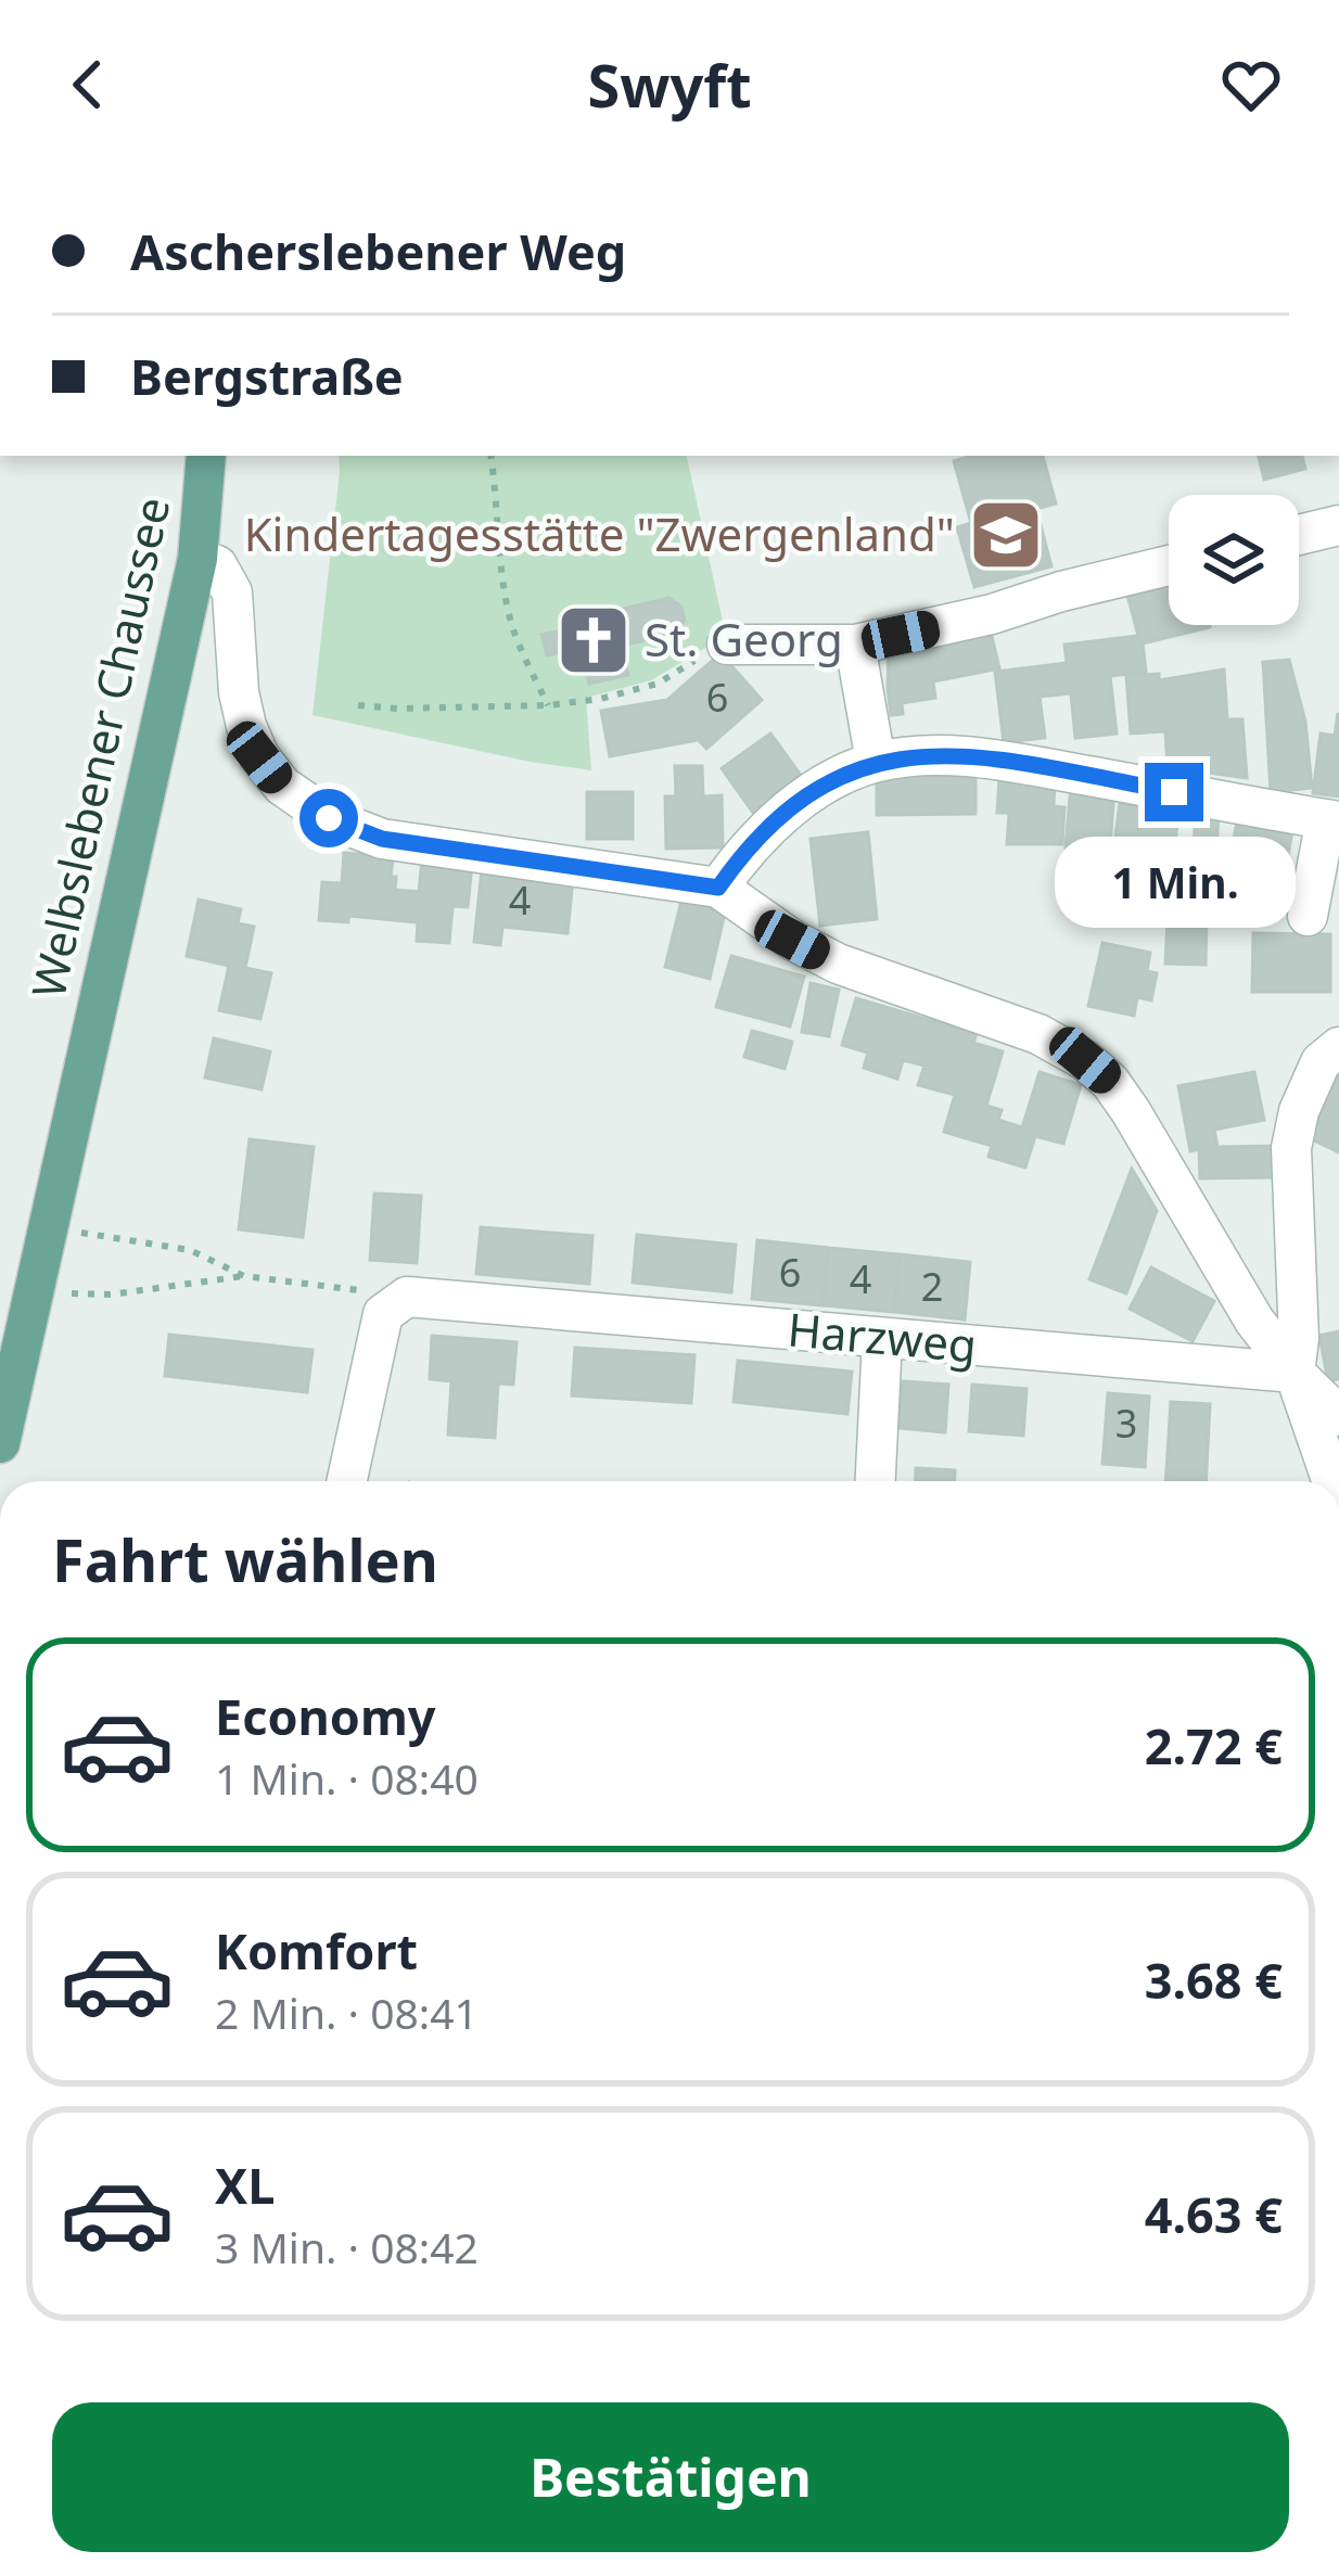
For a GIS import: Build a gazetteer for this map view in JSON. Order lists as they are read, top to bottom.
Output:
{
  "streets": {
    "main road": ["Welbslebener Chaussee"],
    "street": ["Harzweg"]
  },
  "places": {
    "school or university": ["Kindertagesstätte \"Zwergenland\""],
    "church": ["St. Georg"]
  },
  "house_numbers": [
    "6",
    "4",
    "6",
    "4",
    "2",
    "3"
  ],
  "page": {
    "header": "Swyft",
    "banner": ["Ascherslebener Weg", "Bergstraße"],
    "bubble": "1 Min.",
    "heading": "Fahrt wählen",
    "list": [
      {
        "name": "Economy",
        "note": "1 Min. · 08:40",
        "value": "2.72 €"
      },
      {
        "name": "Komfort",
        "note": "2 Min. · 08:41",
        "value": "3.68 €"
      },
      {
        "name": "XL",
        "note": "3 Min. · 08:42",
        "value": "4.63 €"
      }
    ],
    "buttons": "Bestätigen"
  }
}
